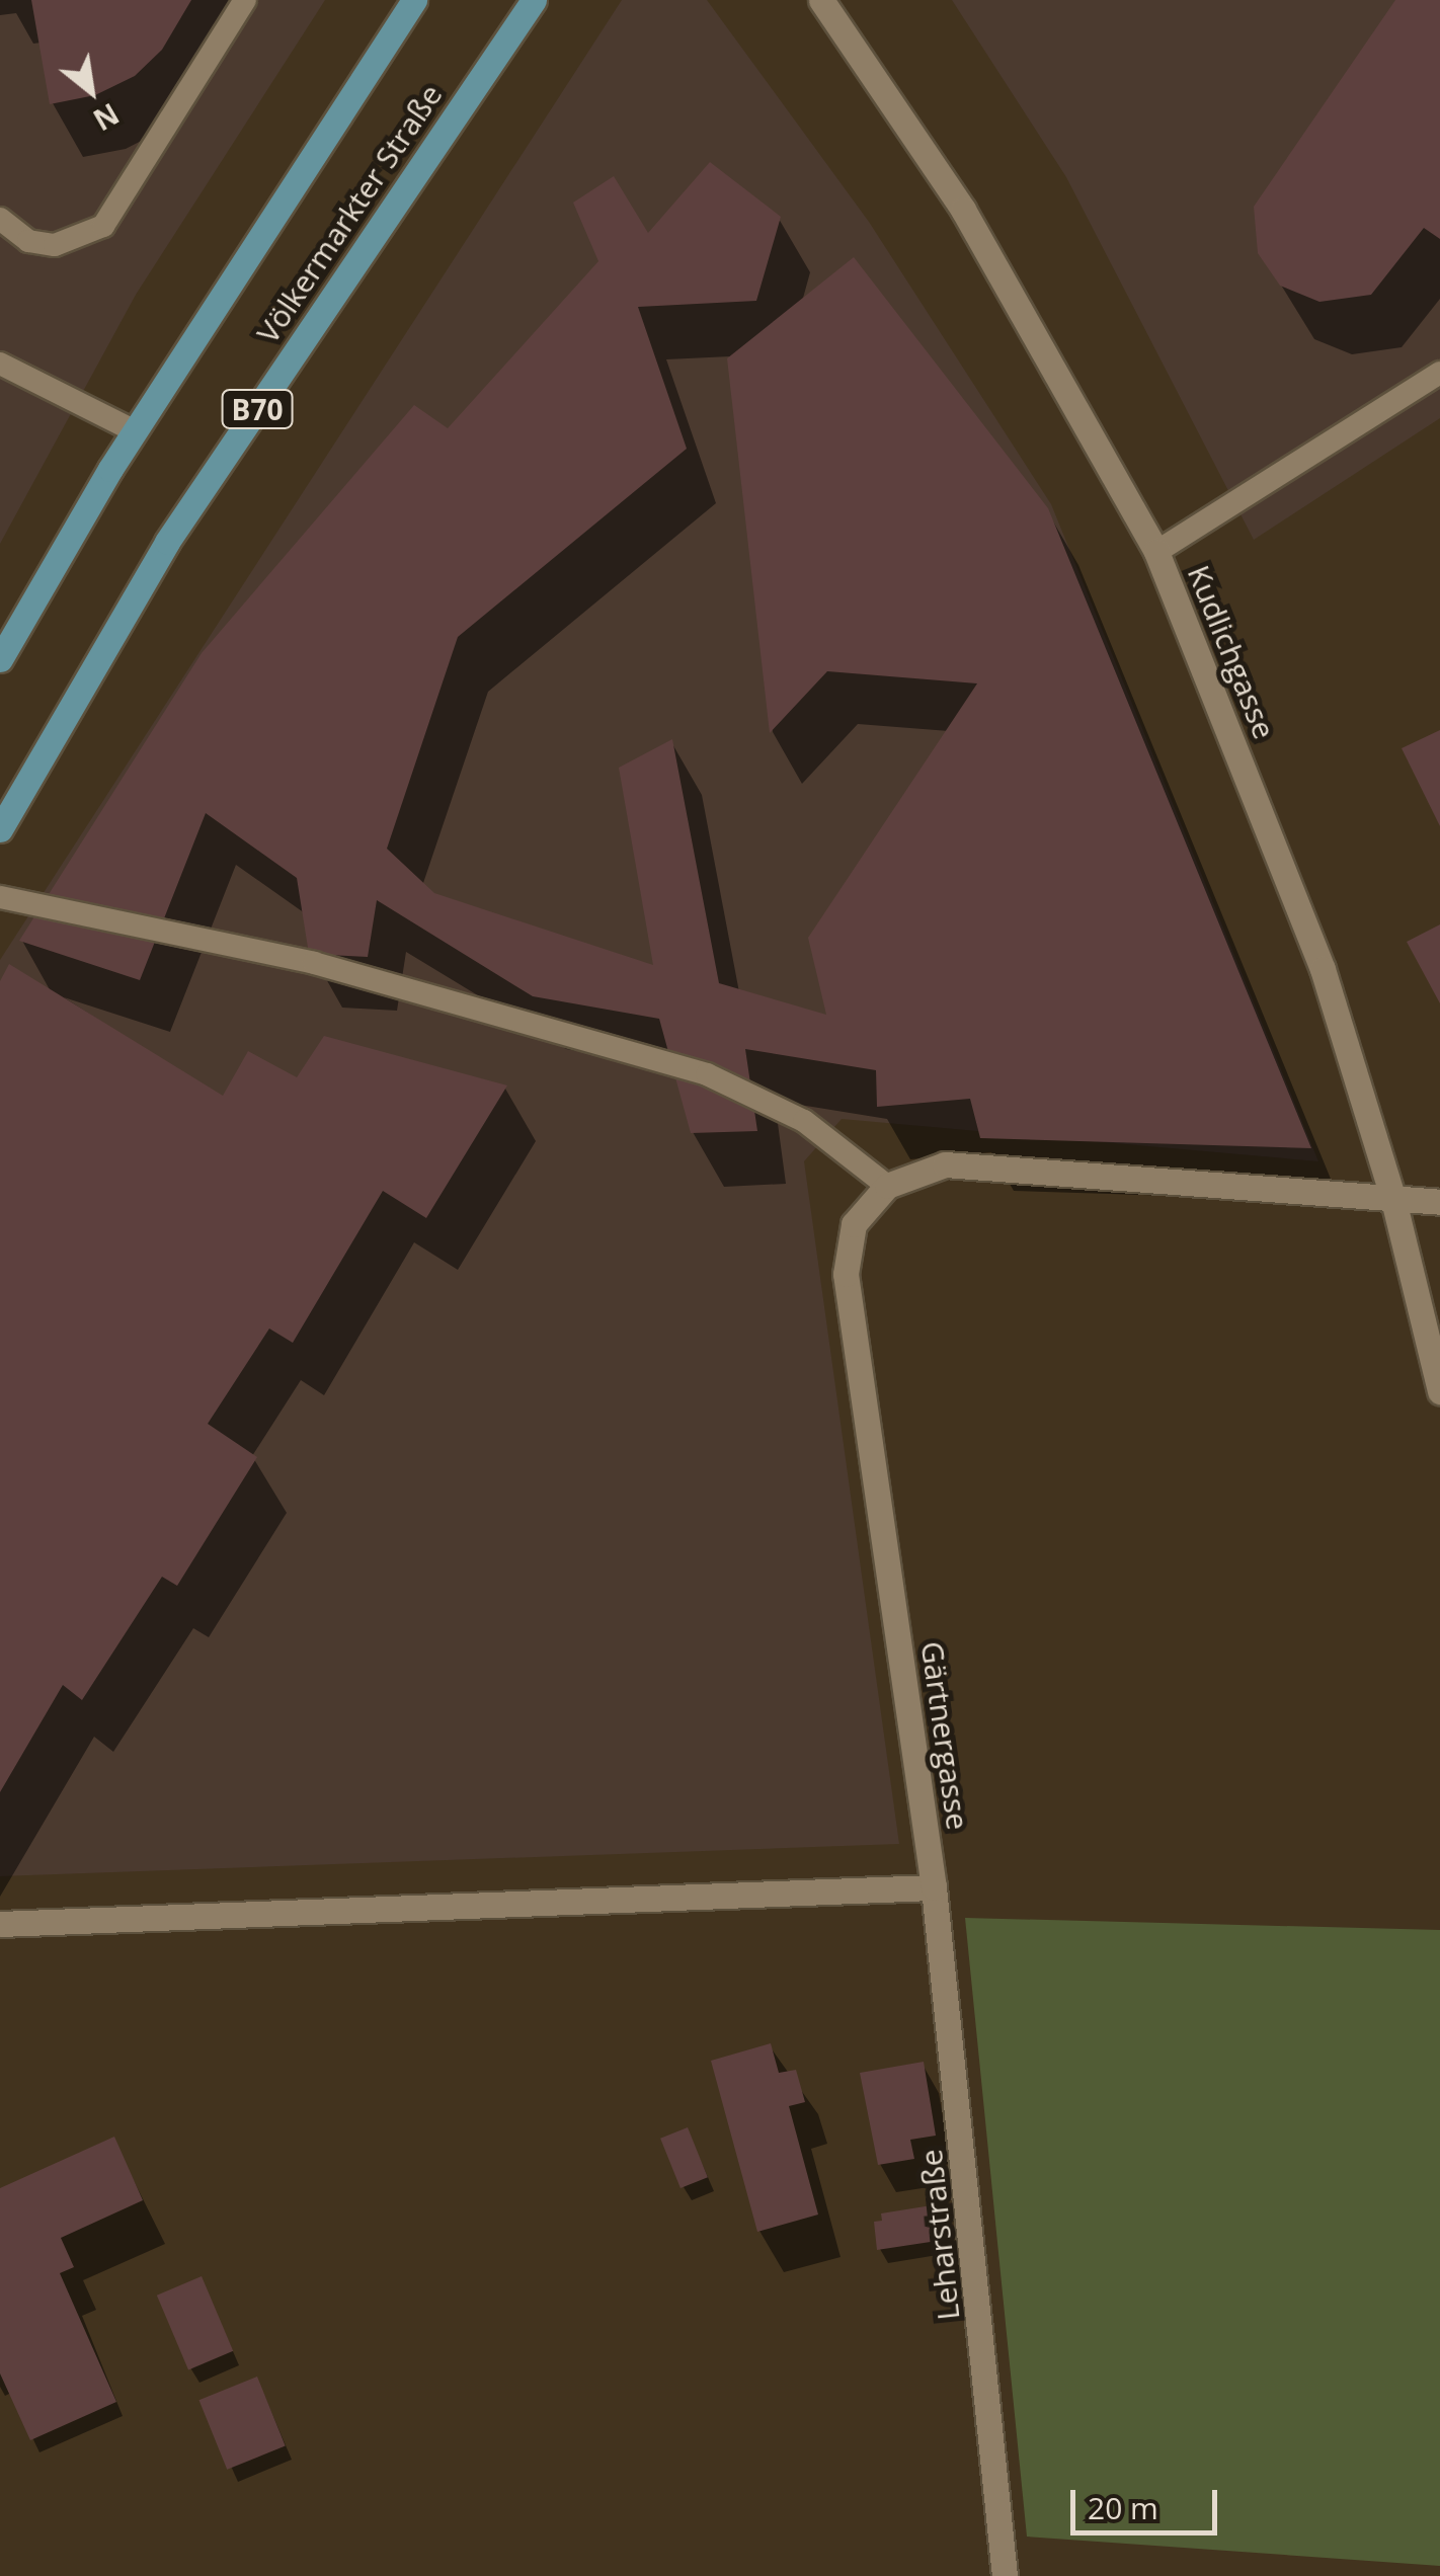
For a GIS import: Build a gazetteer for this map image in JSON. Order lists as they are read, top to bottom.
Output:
{
  "streets": {
    "main road": ["Völkermarkter Straße", "B70"],
    "street": ["Kudlichgasse", "Gärtnergasse", "Leharstraße"]
  },
  "crossings": [
    ["Kudlichgasse", "Gärtnergasse"],
    ["Gärtnergasse", "Leharstraße"]
  ],
  "scale_bar": "20 m",
  "north": "bottom right"
}
